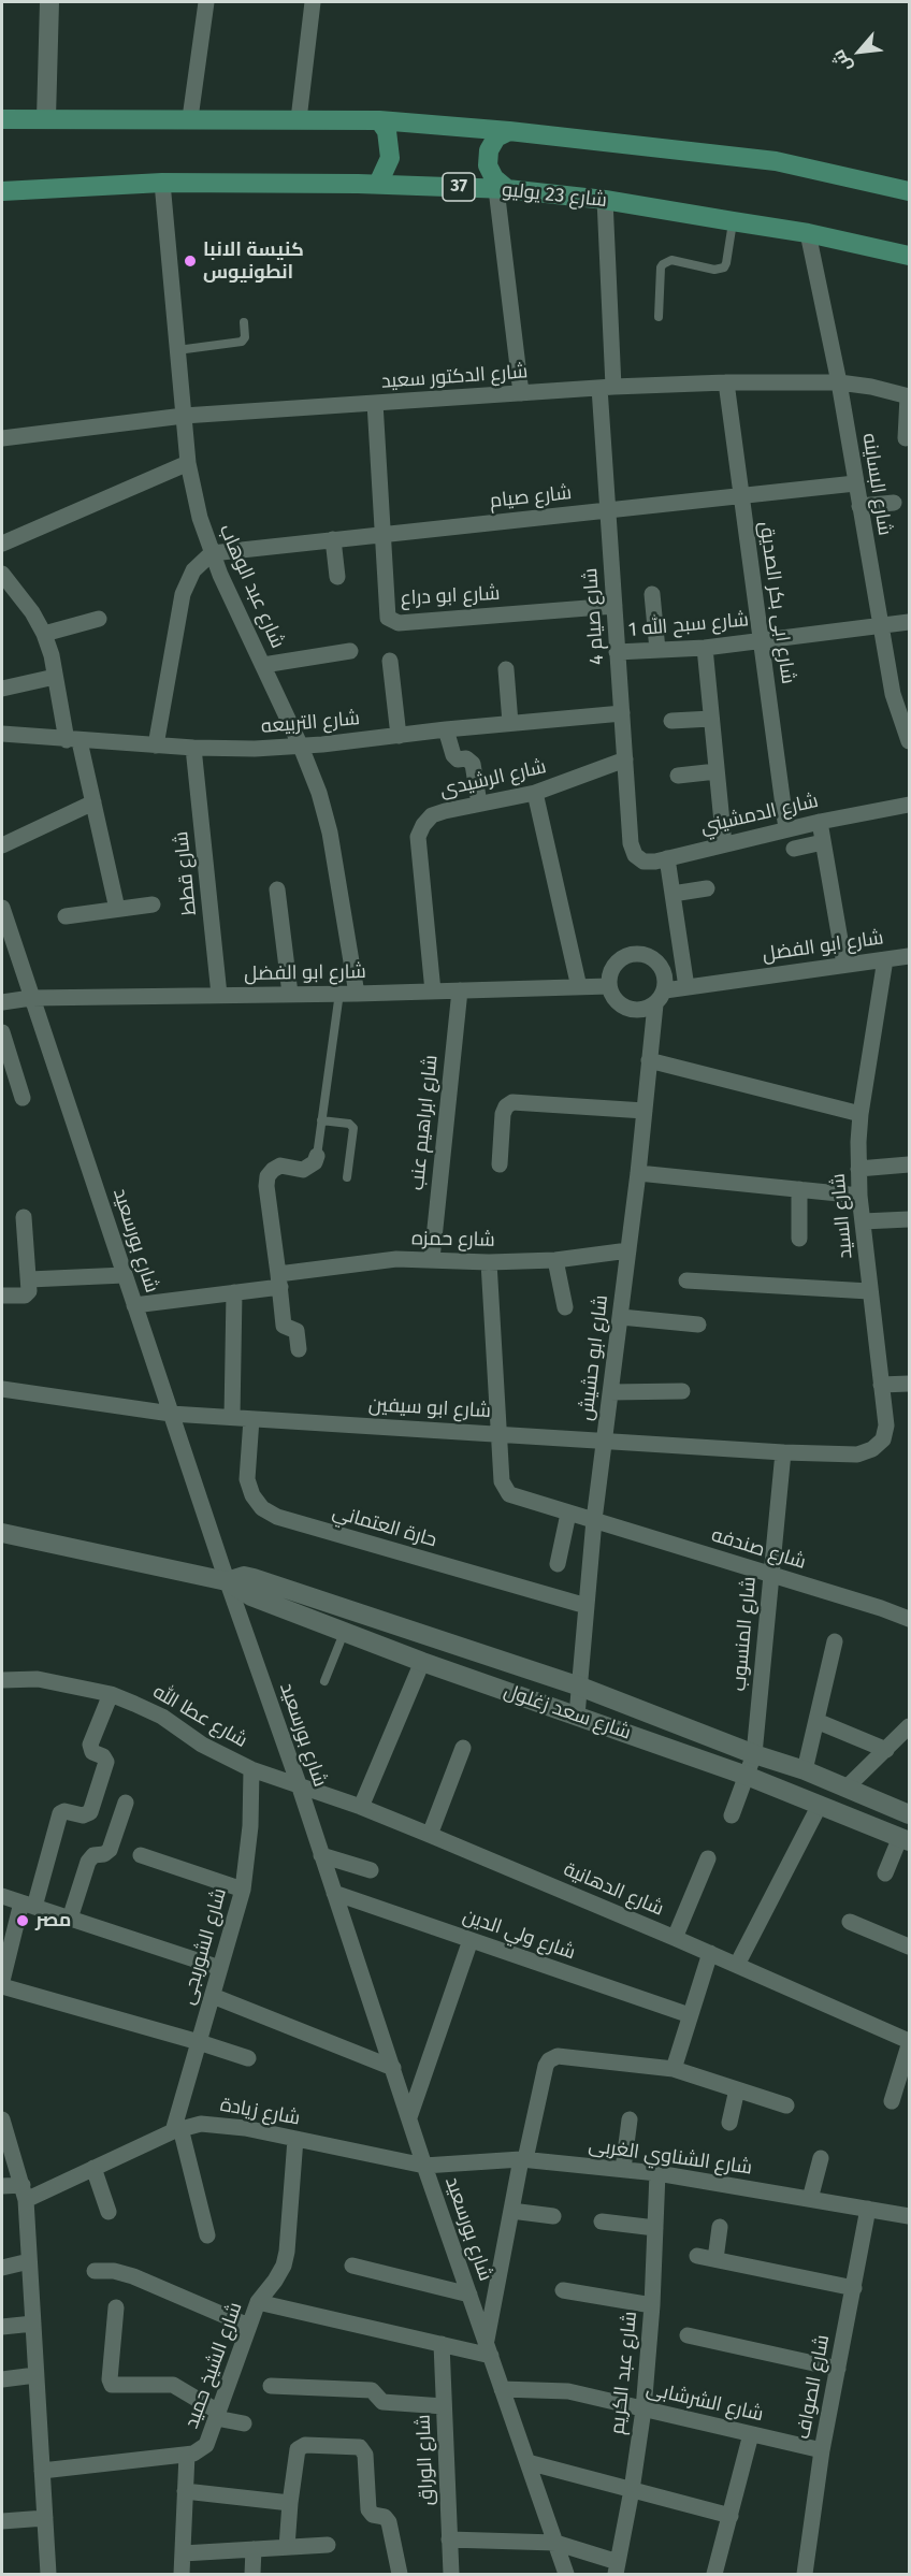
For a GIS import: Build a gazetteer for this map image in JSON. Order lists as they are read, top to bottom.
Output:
{
  "streets": {
    "main road": ["37", "شارع 23 يوليو"],
    "street": [
      "شارع الدكتور سعيد",
      "شارع البساينه",
      "شارع صيام",
      "شارع عبد الوهاب",
      "شارع ابو دراع",
      "شارع ابى بكر الصديق",
      "شارع صيام 4",
      "شارع سبح الله 1",
      "شارع التربيعه",
      "شارع الرشيدى",
      "شارع الدمشيني",
      "شارع قطط",
      "شارع ابو الفضل",
      "شارع ابراهيم عنب",
      "شارع السيد",
      "شارع حمزه",
      "شارع بورسعيد",
      "شارع ابو حشيش",
      "شارع ابو سيفين",
      "حارة العتماني",
      "شارع صندفه",
      "شارع المنسوب",
      "شارع سعد زغلول",
      "شارع عطا الله",
      "شارع الدهانية",
      "شارع ولي الدين",
      "شارع الشوربجى",
      "شارع زيادة",
      "شارع الشناوي الغربى",
      "شارع الشيخ حميد",
      "شارع عبد الكريم",
      "شارع الصواف",
      "شارع الشرشابى",
      "شارع الوراق"
    ]
  },
  "crossings": [
    ["شارع 23 يوليو", "شارع البساينه"],
    ["شارع 23 يوليو", "شارع عبد الوهاب"],
    ["شارع 23 يوليو", "شارع صيام 4"],
    ["شارع الدكتور سعيد", "شارع البساينه"],
    ["شارع الدكتور سعيد", "شارع عبد الوهاب"],
    ["شارع الدكتور سعيد", "شارع ابو دراع"],
    ["شارع الدكتور سعيد", "شارع ابى بكر الصديق"],
    ["شارع الدكتور سعيد", "شارع صيام 4"],
    ["شارع البساينه", "شارع صيام"],
    ["شارع البساينه", "شارع سبح الله 1"],
    ["شارع صيام", "شارع عبد الوهاب"],
    ["شارع صيام", "شارع ابو دراع"],
    ["شارع صيام", "شارع ابى بكر الصديق"],
    ["شارع صيام", "شارع صيام 4"],
    ["شارع عبد الوهاب", "شارع التربيعه"],
    ["شارع عبد الوهاب", "شارع ابو الفضل"],
    ["شارع ابو دراع", "شارع صيام 4"],
    ["شارع ابى بكر الصديق", "شارع سبح الله 1"],
    ["شارع ابى بكر الصديق", "شارع الدمشيني"],
    ["شارع صيام 4", "شارع سبح الله 1"],
    ["شارع صيام 4", "شارع التربيعه"],
    ["شارع صيام 4", "شارع الرشيدى"],
    ["شارع صيام 4", "شارع الدمشيني"],
    ["شارع التربيعه", "شارع قطط"],
    ["شارع الرشيدى", "شارع ابو الفضل"],
    ["شارع قطط", "شارع ابو الفضل"],
    ["شارع ابو الفضل", "شارع ابراهيم عنب"],
    ["شارع ابو الفضل", "شارع السيد"],
    ["شارع ابو الفضل", "شارع بورسعيد"],
    ["شارع ابو الفضل", "شارع ابو حشيش"],
    ["شارع ابراهيم عنب", "شارع حمزه"],
    ["شارع السيد", "شارع ابو سيفين"],
    ["شارع حمزه", "شارع بورسعيد"],
    ["شارع حمزه", "شارع ابو حشيش"],
    ["شارع حمزه", "شارع صندفه"],
    ["شارع بورسعيد", "شارع ابو سيفين"],
    ["شارع بورسعيد", "شارع سعد زغلول"],
    ["شارع بورسعيد", "شارع عطا الله"],
    ["شارع بورسعيد", "شارع الدهانية"],
    ["شارع بورسعيد", "شارع ولي الدين"],
    ["شارع بورسعيد", "شارع زيادة"],
    ["شارع بورسعيد", "شارع الشناوي الغربى"],
    ["شارع بورسعيد", "شارع الشرشابى"],
    ["شارع ابو حشيش", "شارع ابو سيفين"],
    ["شارع ابو حشيش", "حارة العتماني"],
    ["شارع ابو حشيش", "شارع صندفه"],
    ["شارع ابو حشيش", "شارع سعد زغلول"],
    ["شارع ابو سيفين", "حارة العتماني"],
    ["شارع ابو سيفين", "شارع صندفه"],
    ["شارع ابو سيفين", "شارع المنسوب"],
    ["شارع صندفه", "شارع المنسوب"],
    ["شارع المنسوب", "شارع سعد زغلول"],
    ["شارع عطا الله", "شارع الدهانية"],
    ["شارع عطا الله", "شارع الشوربجى"],
    ["شارع الشوربجى", "شارع زيادة"],
    ["شارع زيادة", "شارع الشناوي الغربى"],
    ["شارع زيادة", "شارع الشيخ حميد"],
    ["شارع الشناوي الغربى", "شارع عبد الكريم"],
    ["شارع الشناوي الغربى", "شارع الصواف"],
    ["شارع عبد الكريم", "شارع الشرشابى"],
    ["شارع الصواف", "شارع الشرشابى"]
  ],
  "places": ["كنيسة الانبا انطونيوس", "مصر"],
  "north": "bottom left"
}
